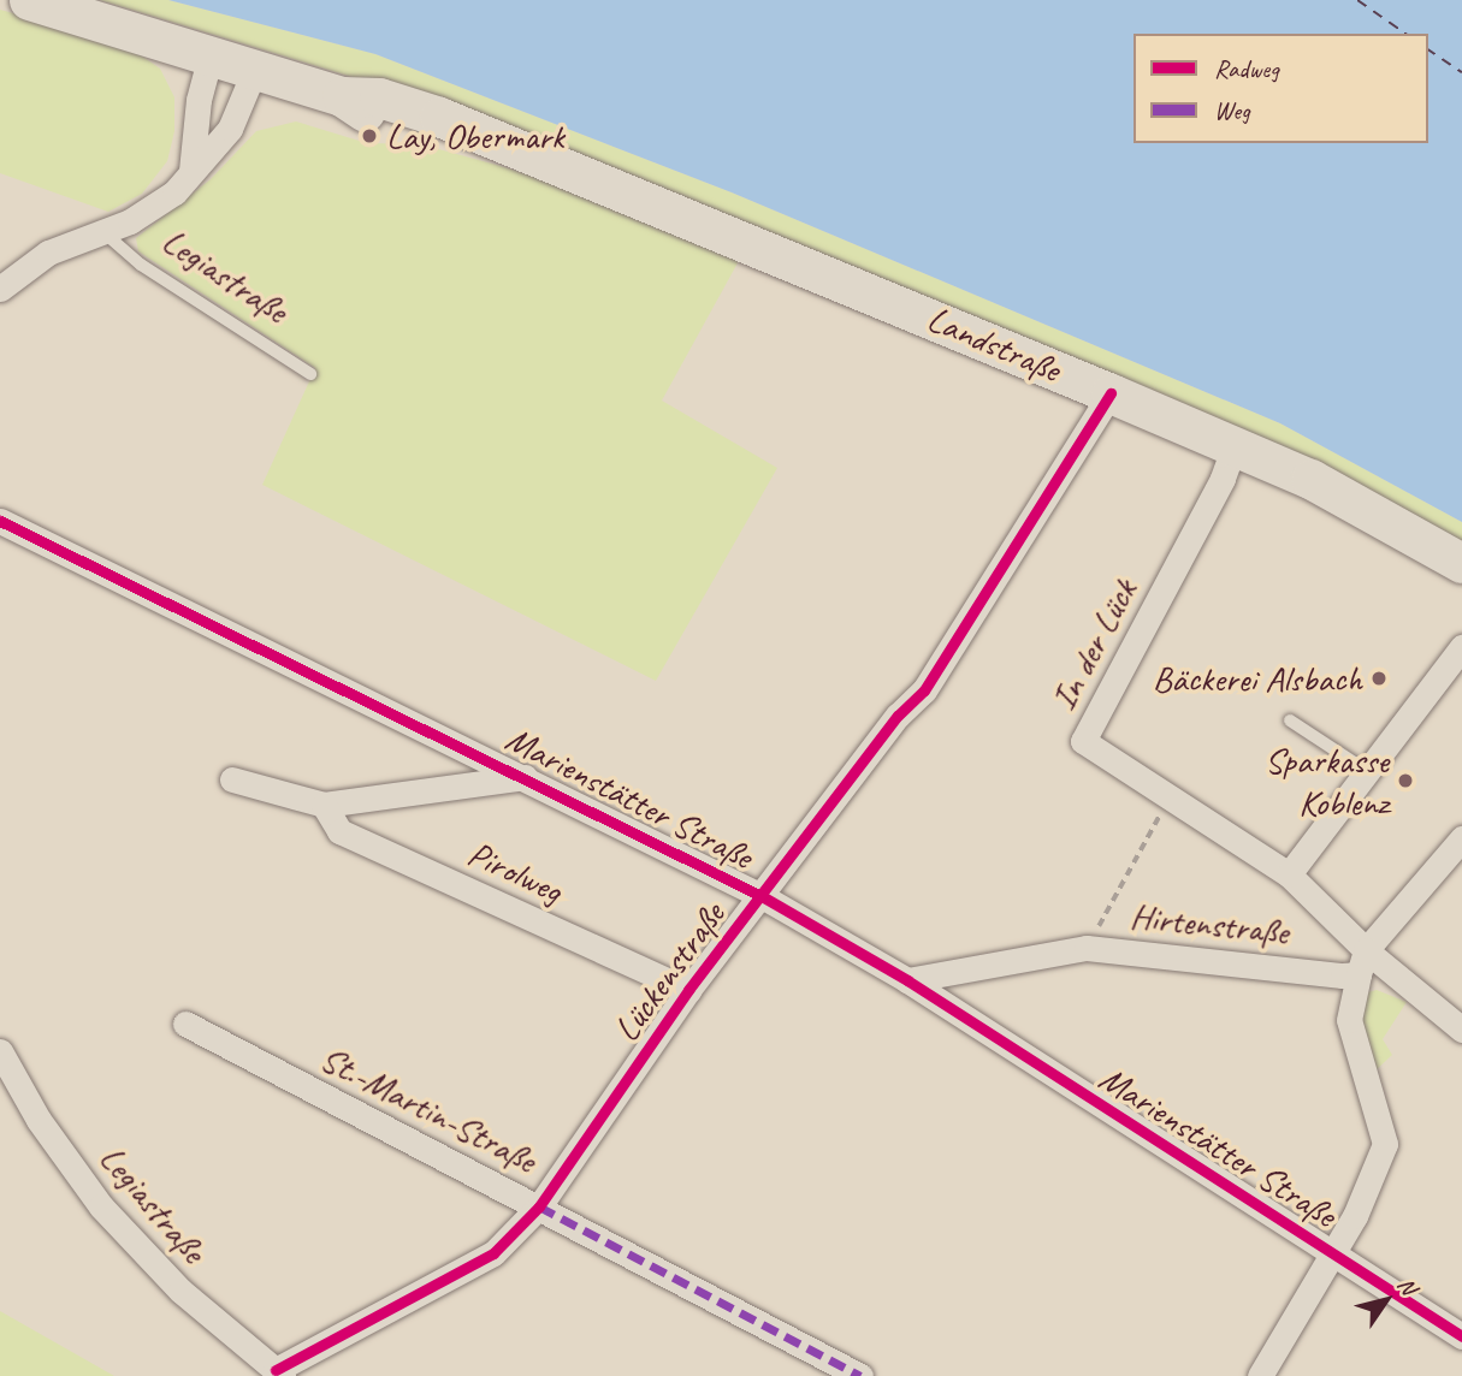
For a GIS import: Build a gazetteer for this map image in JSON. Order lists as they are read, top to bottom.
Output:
{
  "streets": {
    "main road": ["Landstraße"],
    "street": [
      "Legiastraße",
      "In der Lück",
      "Marienstätter Straße",
      "Pirolweg",
      "Hirtenstraße",
      "Lückenstraße",
      "St.-Martin-Straße"
    ]
  },
  "crossings": [
    ["Legiastraße", "Landstraße"],
    ["Legiastraße", "Lückenstraße"],
    ["Landstraße", "In der Lück"],
    ["Landstraße", "Lückenstraße"],
    ["In der Lück", "Hirtenstraße"],
    ["Marienstätter Straße", "Hirtenstraße"],
    ["Marienstätter Straße", "Lückenstraße"],
    ["Pirolweg", "Lückenstraße"],
    ["Lückenstraße", "St.-Martin-Straße"]
  ],
  "places": ["Lay, Obermark", "Bäckerei Alsbach", "Sparkasse Koblenz"],
  "legend": ["Radweg", "Weg"],
  "north": "top right"
}
